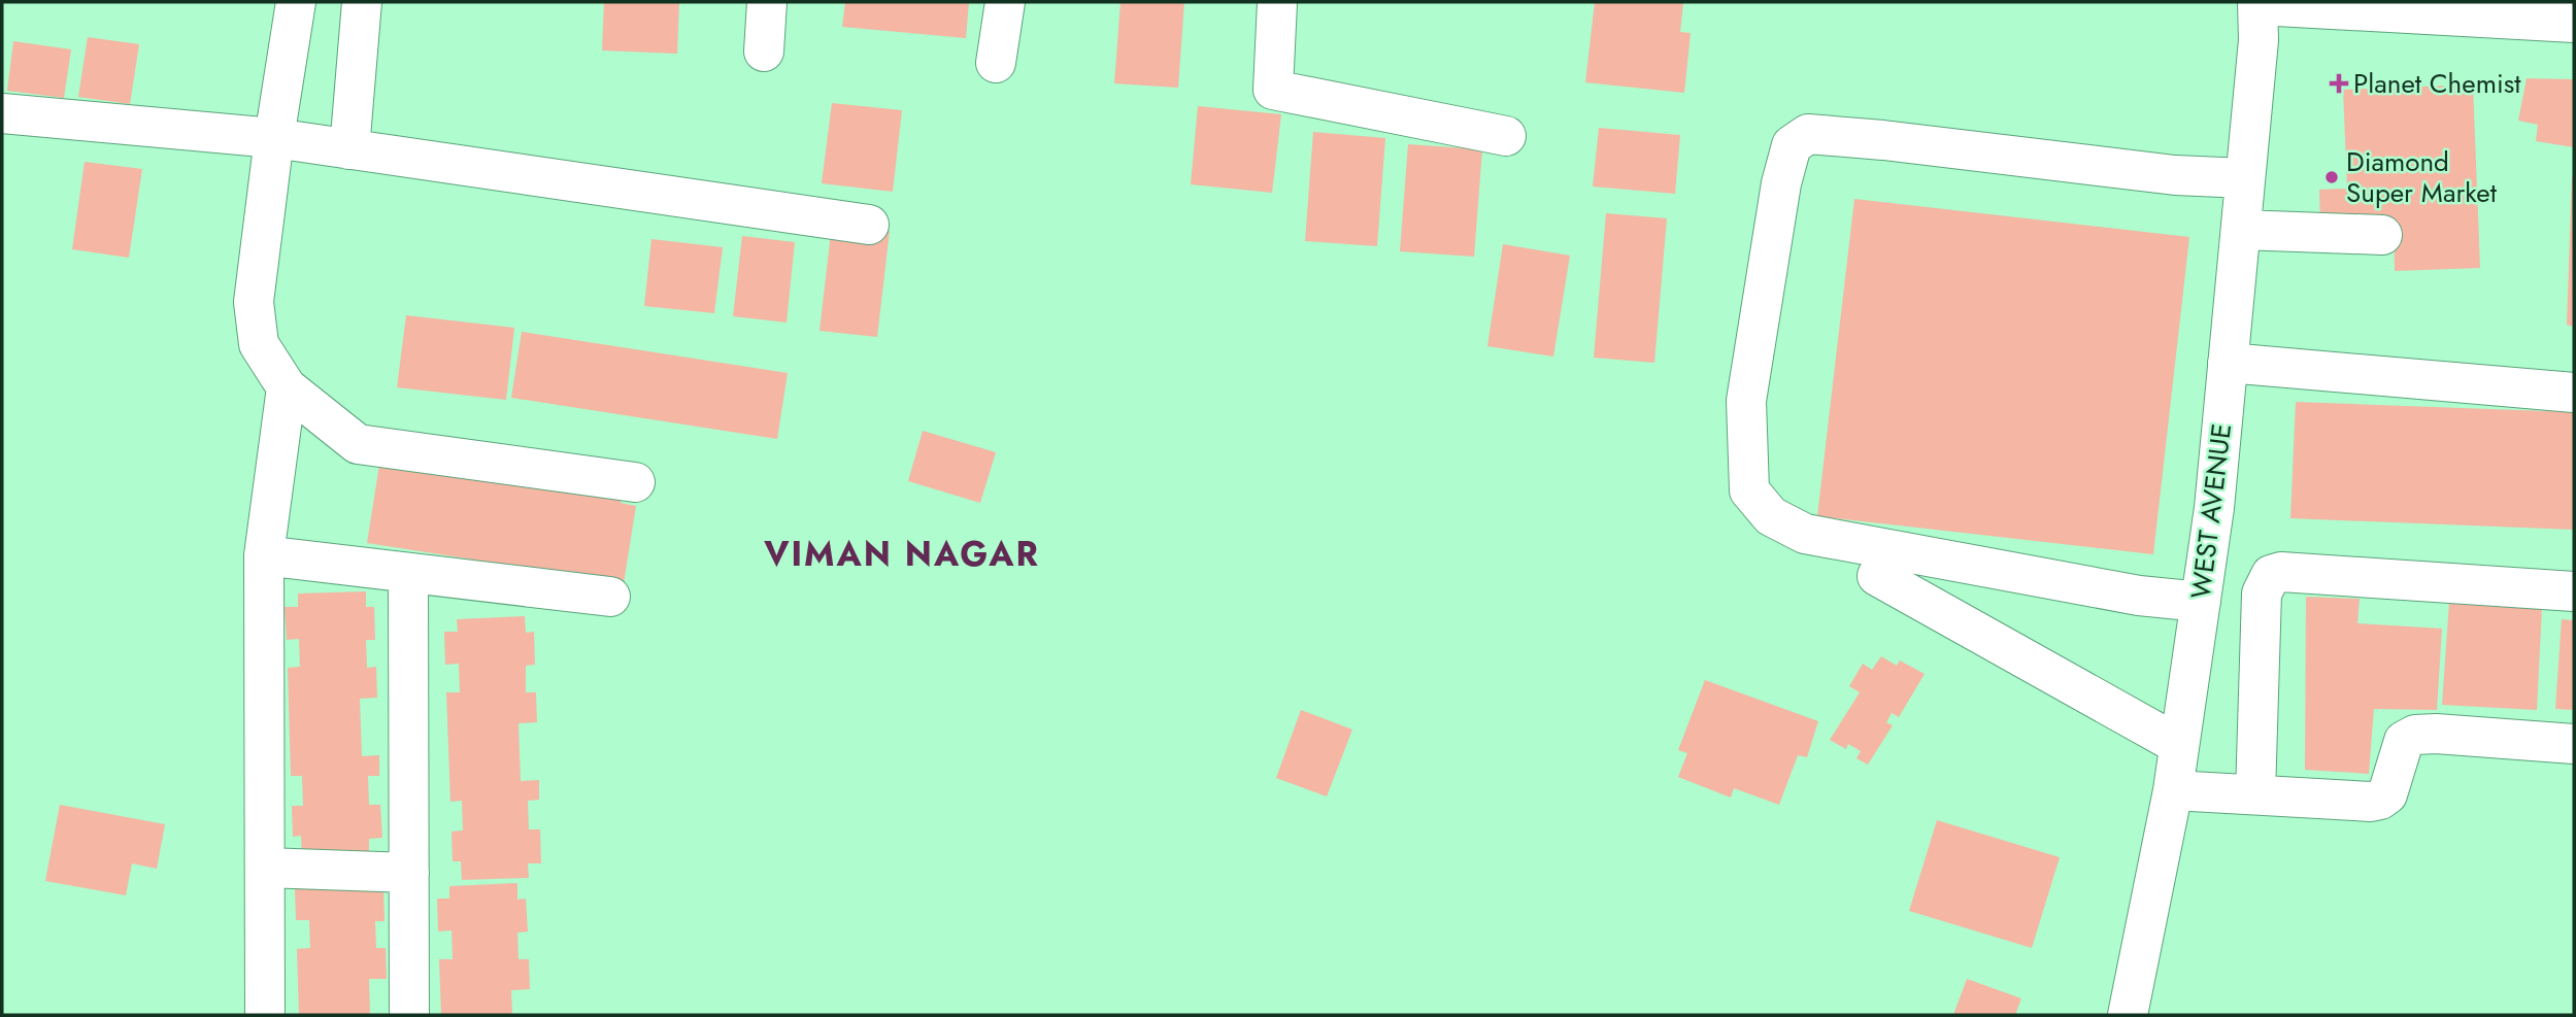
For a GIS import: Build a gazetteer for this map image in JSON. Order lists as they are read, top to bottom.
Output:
{
  "streets": {
    "street": ["WEST AVENUE"]
  },
  "districts": ["VIMAN NAGAR"],
  "places": {
    "health": ["Planet Chemist"],
    "other": ["Diamond Super Market"]
  }
}
